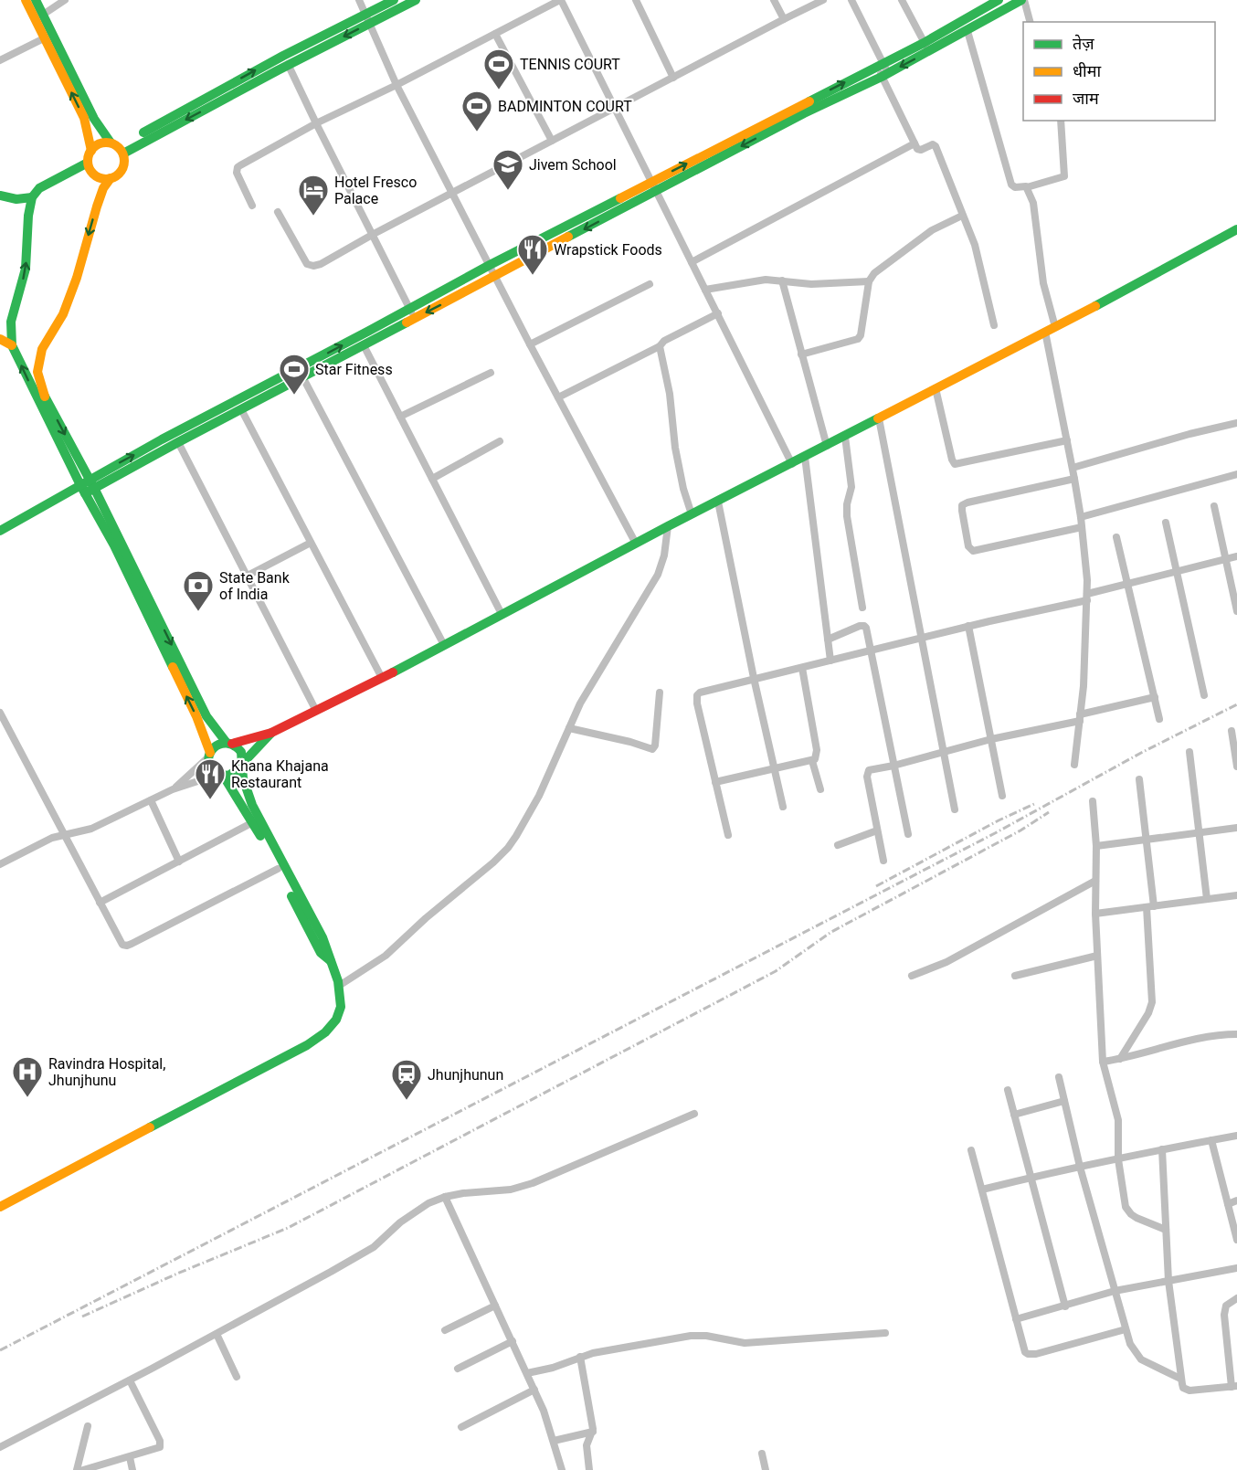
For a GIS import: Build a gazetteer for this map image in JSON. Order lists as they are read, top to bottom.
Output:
{
  "places": {
    "sports": ["TENNIS COURT", "BADMINTON COURT", "Star Fitness"],
    "school or university": ["Jivem School"],
    "hotel": ["Hotel Fresco Palace"],
    "restaurant": ["Wrapstick Foods", "Khana Khajana Restaurant"],
    "bank": ["State Bank of India"],
    "hospital": ["Ravindra Hospital, Jhunjhunu"],
    "station": ["Jhunjhunun"]
  },
  "legend": ["तेज़", "धीमा", "जाम"]
}
